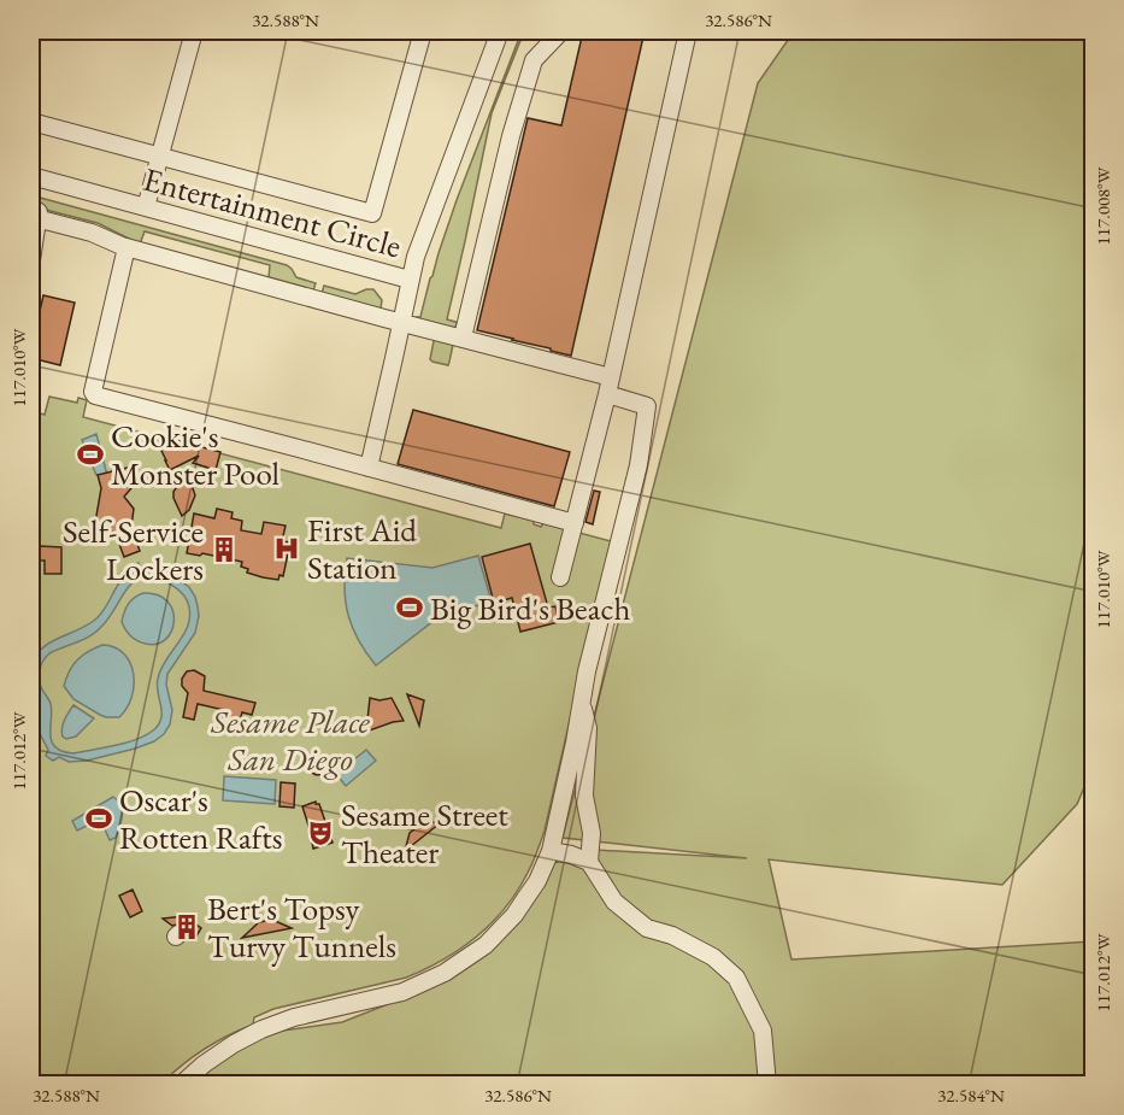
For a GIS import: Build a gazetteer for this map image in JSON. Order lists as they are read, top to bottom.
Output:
{
  "streets": {
    "street": ["Entertainment Circle"]
  },
  "parks": ["Sesame Place San Diego"],
  "places": {
    "sports": ["Cookie's Monster Pool", "Big Bird's Beach", "Oscar's Rotten Rafts"],
    "hospital": ["First Aid Station"],
    "building": ["Self-Service Lockers", "Bert's Topsy Turvy Tunnels"],
    "theatre": ["Sesame Street Theater"]
  },
  "coordinates": [
    "32.588°N",
    "32.586°N",
    "117.008°W",
    "117.010°W",
    "117.012°W",
    "32.584°N"
  ]
}
